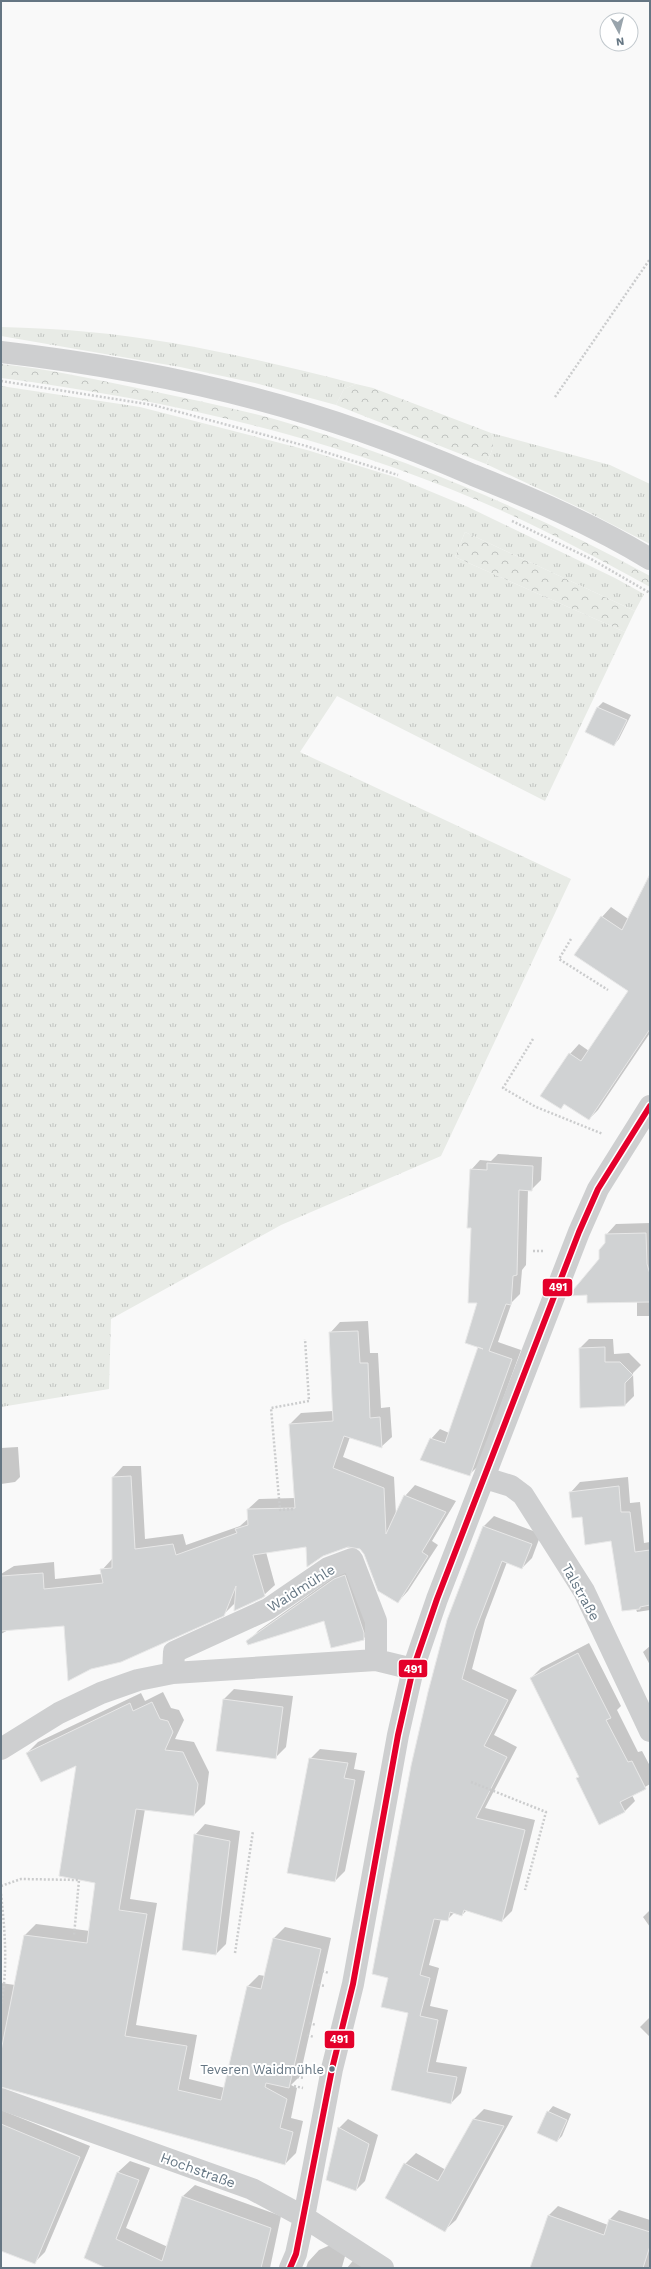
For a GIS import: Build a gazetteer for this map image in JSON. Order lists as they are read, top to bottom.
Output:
{
  "streets": {
    "street": ["Waidmühle", "Talstraße", "Hochstraße"]
  },
  "places": ["Teveren Waidmühle"],
  "lines": ["transit line 491"],
  "north": "bottom"
}
